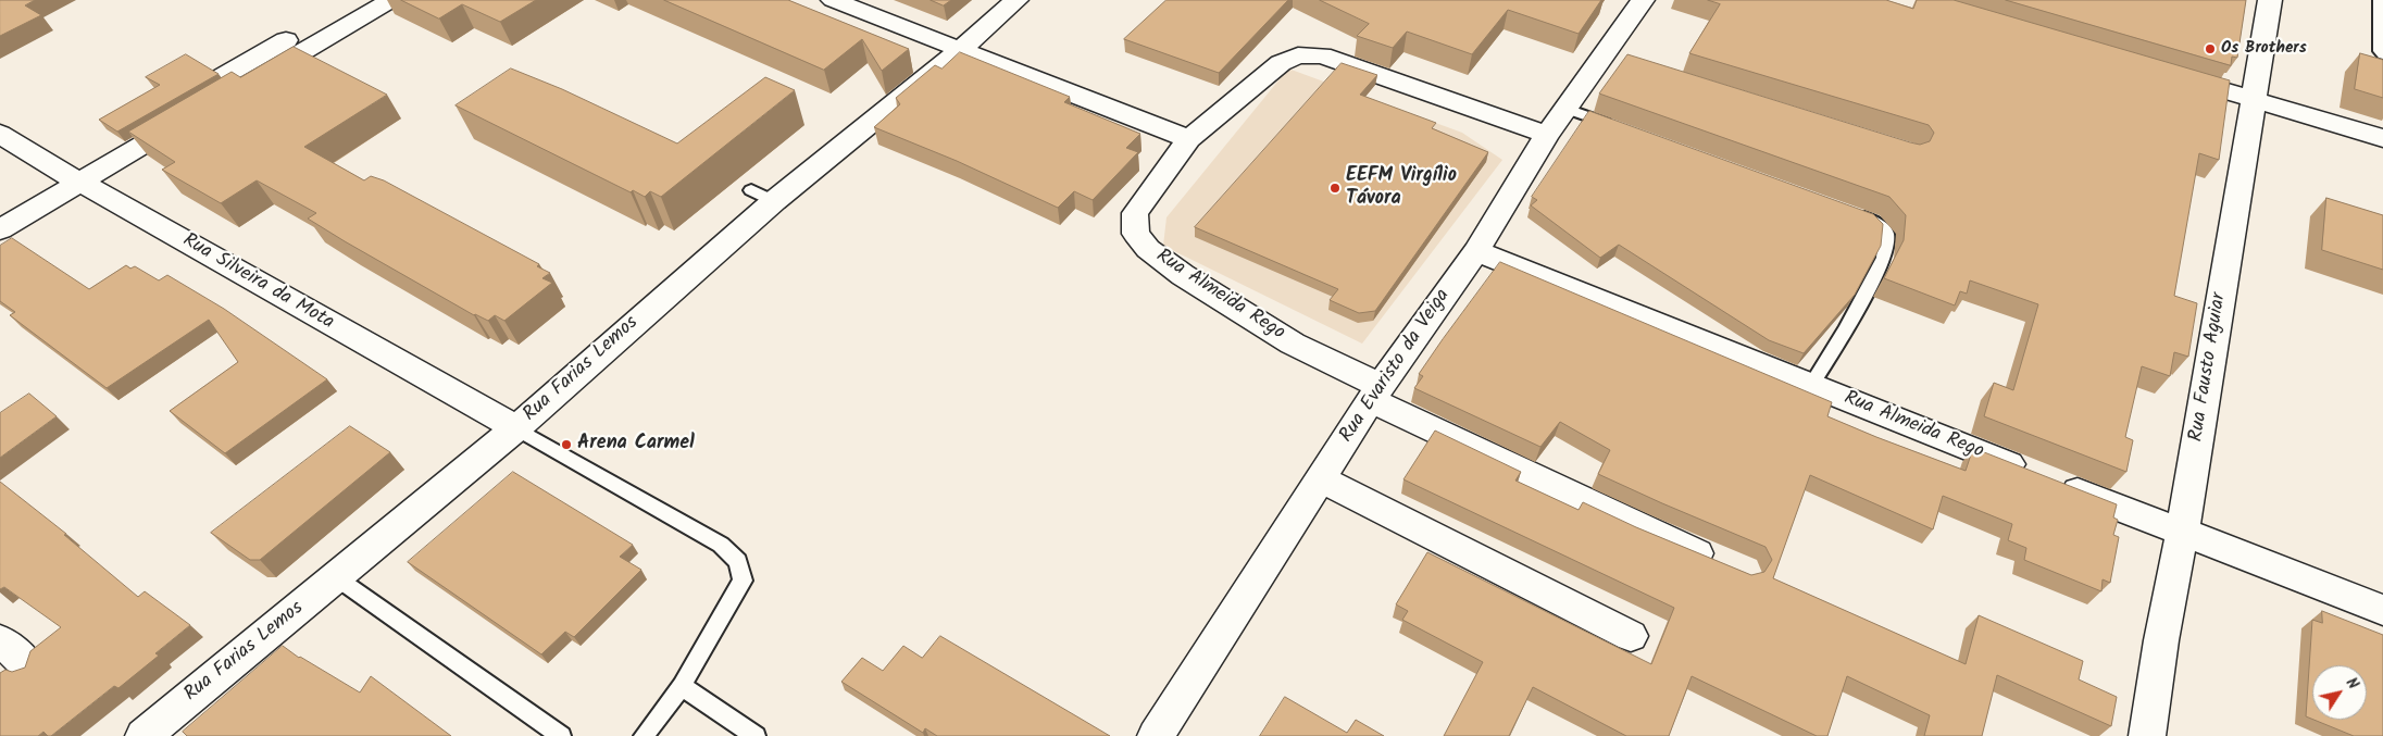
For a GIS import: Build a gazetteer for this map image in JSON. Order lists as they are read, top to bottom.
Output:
{
  "streets": {
    "street": [
      "Rua Silveira da Mota",
      "Rua Almeida Rego",
      "Rua Evaristo da Veiga",
      "Rua Fausto Aguiar",
      "Rua Farias Lemos"
    ]
  },
  "crossings": [
    ["Rua Silveira da Mota", "Rua Farias Lemos"],
    ["Rua Almeida Rego", "Rua Evaristo da Veiga"],
    ["Rua Almeida Rego", "Rua Fausto Aguiar"]
  ],
  "places": ["Os Brothers", "EEFM Virgílio Távora", "Arena Carmel"],
  "north": "top right"
}
